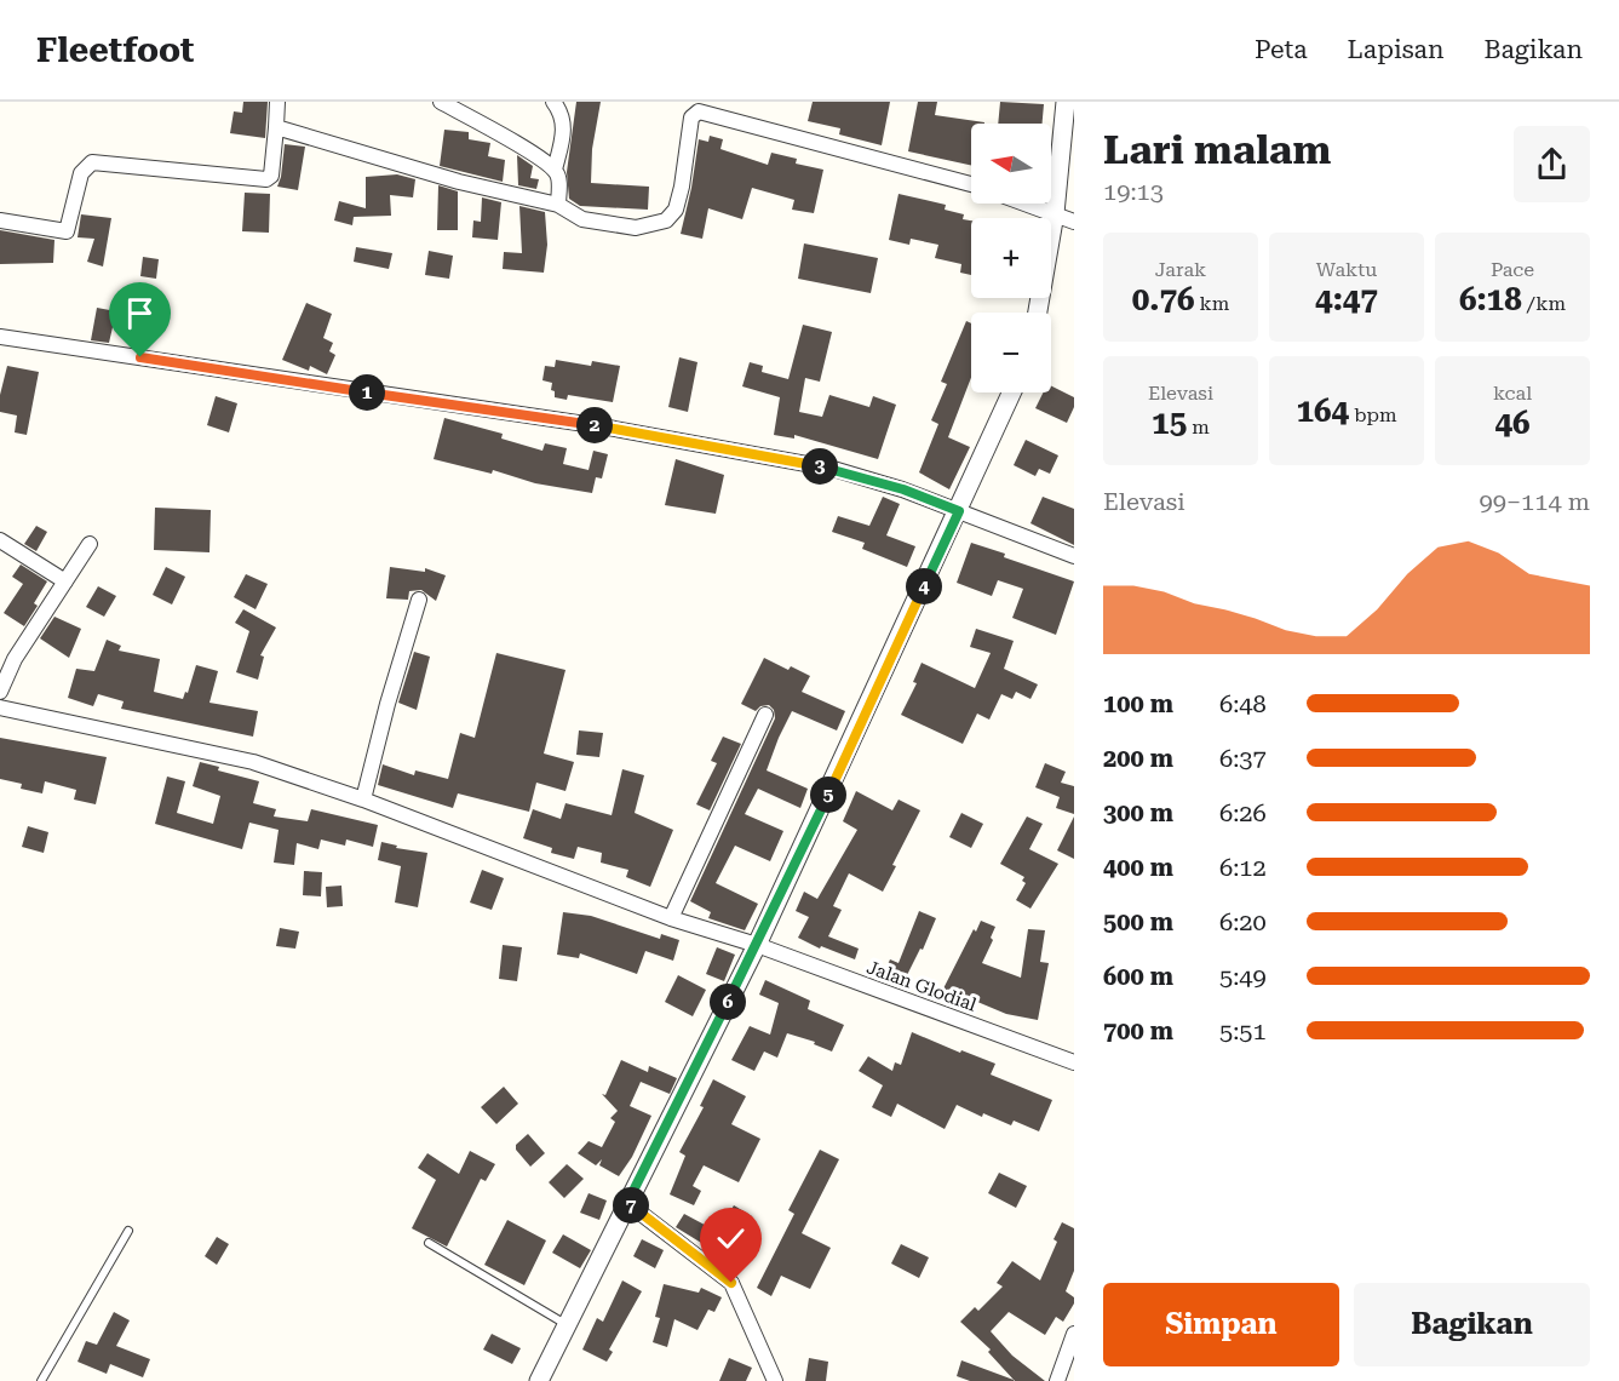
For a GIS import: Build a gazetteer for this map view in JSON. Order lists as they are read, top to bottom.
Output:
{
  "streets": {
    "street": ["Jalan Glodial"]
  },
  "north": "left",
  "page": {
    "header": "Fleetfoot",
    "nav": ["Peta", "Lapisan", "Bagikan"],
    "heading": ["Lari malam", "19:13"],
    "map_buttons": ["+", "−"],
    "stats": [
      ["Jarak", "0.76 km"],
      ["Waktu", "4:47"],
      ["Pace", "6:18 /km"],
      ["Elevasi", "15 m"],
      ["164 bpm"],
      ["kcal", "46"]
    ],
    "pins": [
      "1",
      "2",
      "3",
      "4",
      "5",
      "6",
      "7"
    ],
    "chart": ["Elevasi", "99–114 m"],
    "list": [
      {
        "name": "100 m",
        "note": "6:48"
      },
      {
        "name": "200 m",
        "note": "6:37"
      },
      {
        "name": "300 m",
        "note": "6:26"
      },
      {
        "name": "400 m",
        "note": "6:12"
      },
      {
        "name": "500 m",
        "note": "6:20"
      },
      {
        "name": "600 m",
        "note": "5:49"
      },
      {
        "name": "700 m",
        "note": "5:51"
      }
    ],
    "buttons": ["Simpan", "Bagikan"]
  }
}
